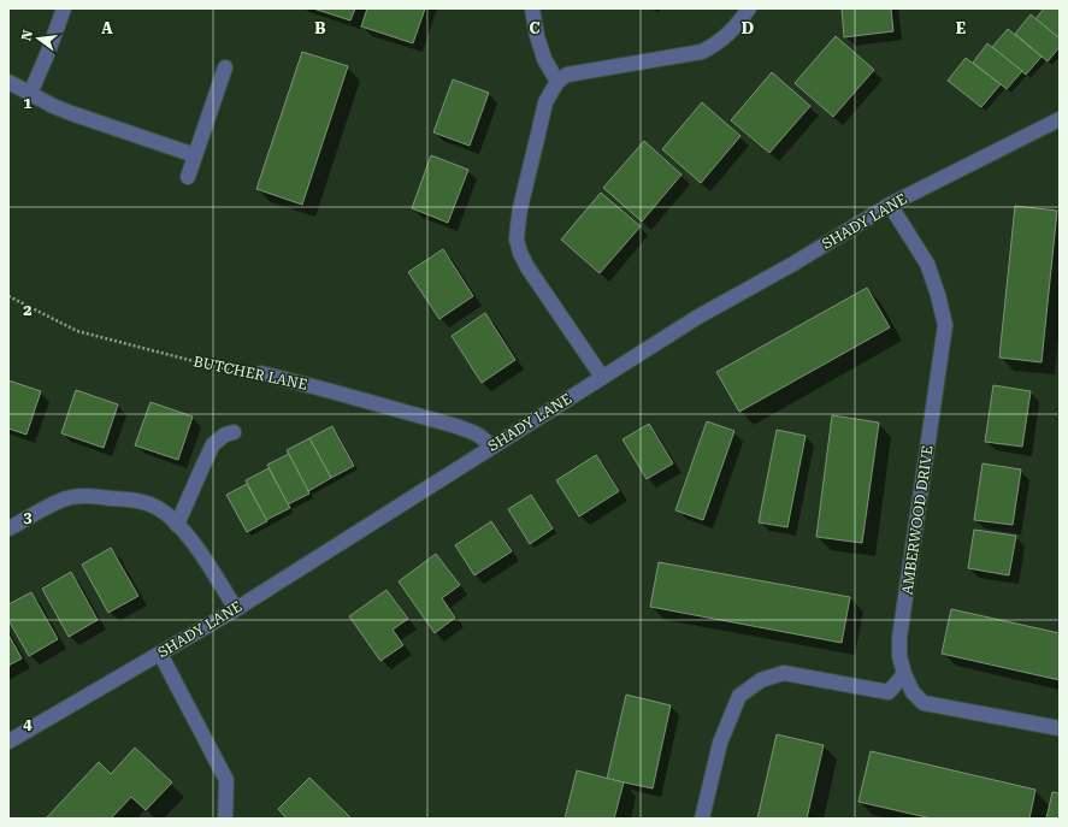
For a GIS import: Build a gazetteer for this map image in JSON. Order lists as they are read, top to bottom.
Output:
{
  "streets": {
    "street": ["SHADY LANE", "BUTCHER LANE", "AMBERWOOD DRIVE"]
  },
  "crossings": [
    ["SHADY LANE", "BUTCHER LANE"],
    ["SHADY LANE", "AMBERWOOD DRIVE"]
  ],
  "north": "left",
  "grid": {
    "columns": [
      "A",
      "B",
      "C",
      "D",
      "E"
    ],
    "rows": [
      "1",
      "2",
      "3",
      "4"
    ]
  }
}
